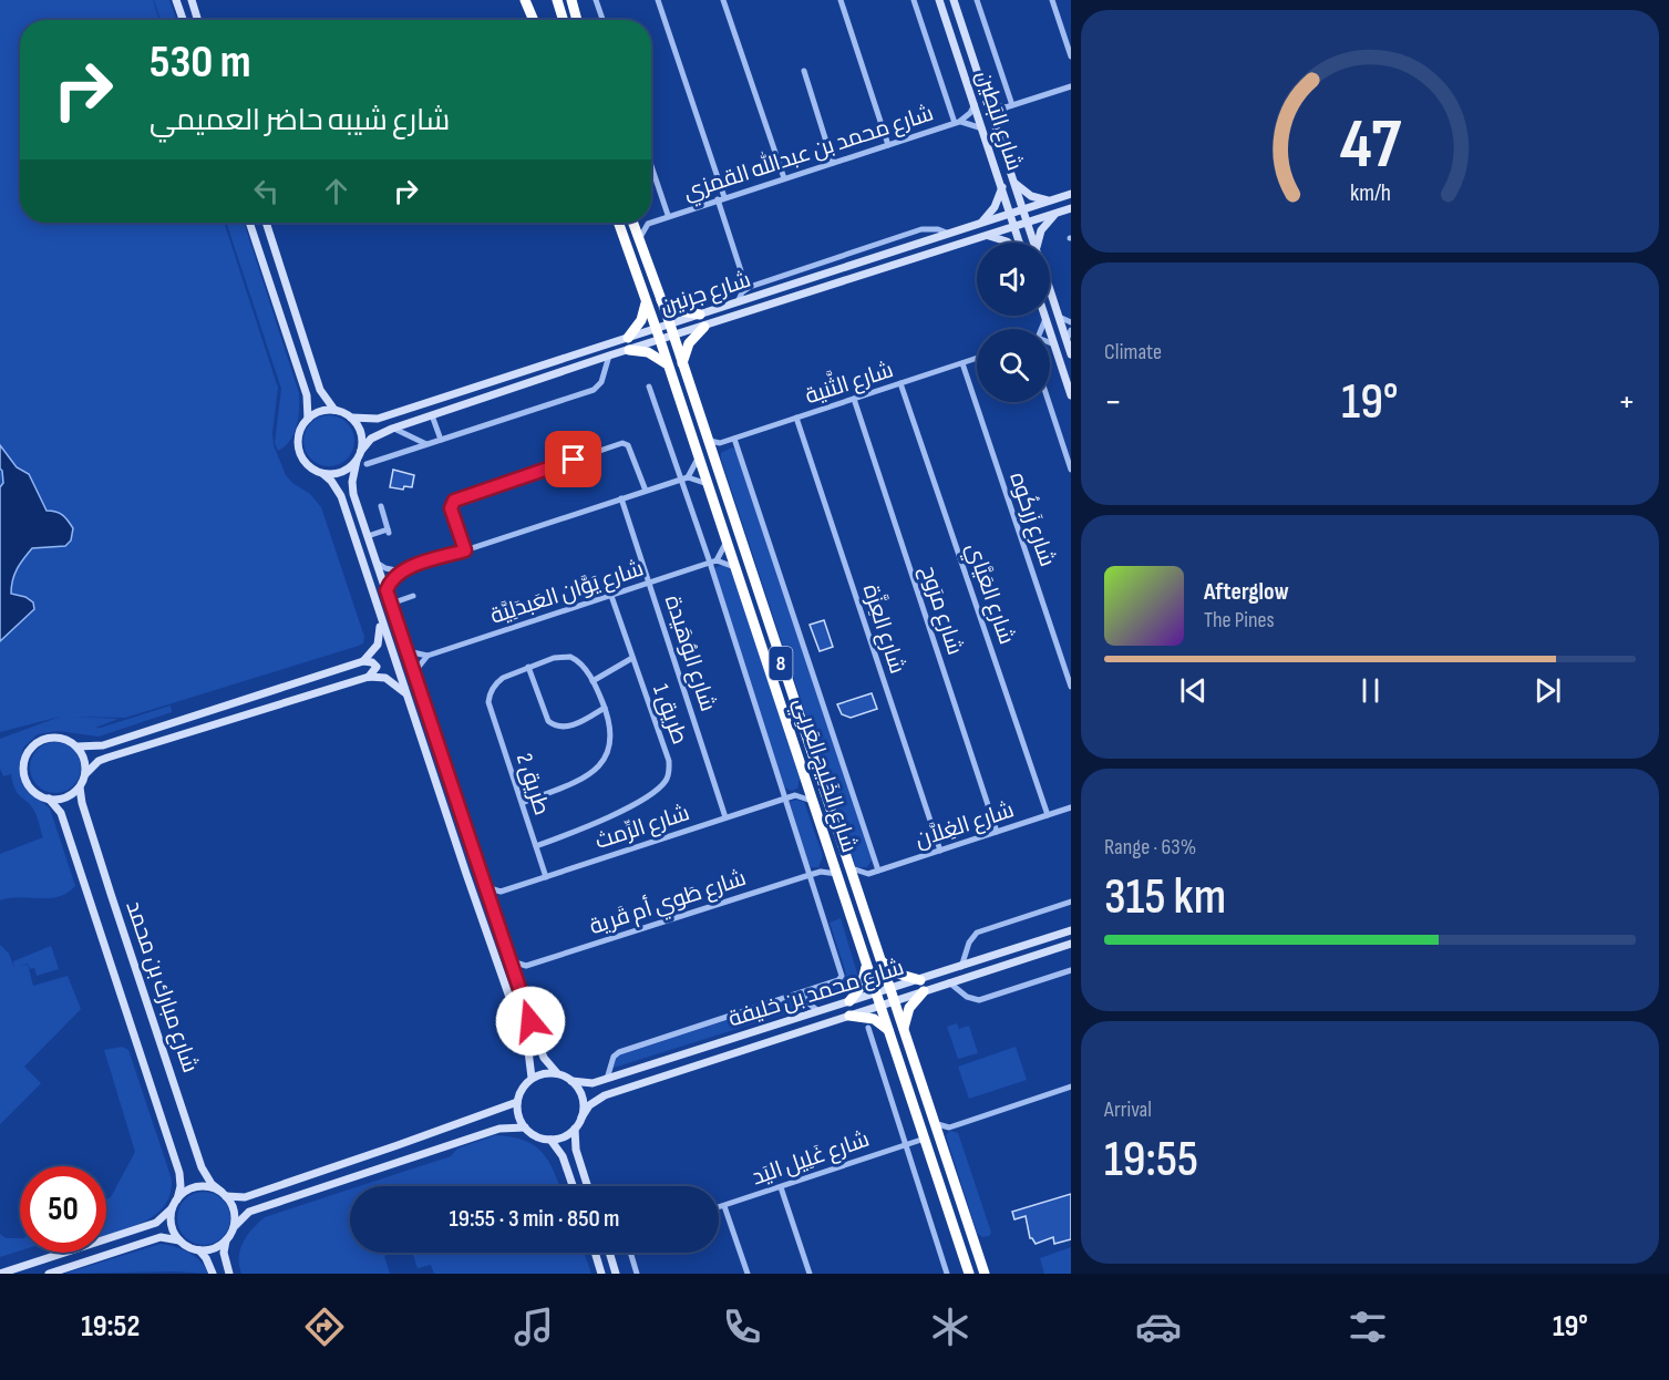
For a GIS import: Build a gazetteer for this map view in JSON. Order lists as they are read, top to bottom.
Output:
{
  "streets": {
    "highway": ["8", "شارع الخَلِيج العَربِي"],
    "main road": [
      "شارع البَطِين",
      "شارع جرنين",
      "شارع مبارك بن محمد",
      "شارع محمد بن خليفة"
    ],
    "street": [
      "شارع محمد بن عبدالله القمزي",
      "شارع الثَّنية",
      "شارع زَركُوه",
      "شارع يَوَّان العَبدَلِيَّة",
      "شارع العَيَّاي",
      "شارع مرَوح",
      "شارع العِزَّة",
      "شارع الوُهَيدة",
      "طريق 1",
      "طريق 2",
      "شارع الغِلاَّن",
      "شارع الرِّمث",
      "شارع طَوي أم قَرية",
      "شارع غَلِيل اليَد"
    ]
  },
  "crossings": [
    ["شارع البَطِين", "شارع محمد بن عبدالله القمزي"],
    ["شارع البَطِين", "شارع جرنين"],
    ["شارع محمد بن عبدالله القمزي", "شارع الخَلِيج العَربِي"],
    ["شارع جرنين", "شارع الخَلِيج العَربِي"],
    ["شارع الثَّنية", "شارع زَركُوه"],
    ["شارع الثَّنية", "شارع العَيَّاي"],
    ["شارع الثَّنية", "شارع مرَوح"],
    ["شارع الثَّنية", "شارع العِزَّة"],
    ["شارع الثَّنية", "شارع الخَلِيج العَربِي"],
    ["شارع يَوَّان العَبدَلِيَّة", "شارع الوُهَيدة"],
    ["شارع يَوَّان العَبدَلِيَّة", "طريق 1"],
    ["شارع العَيَّاي", "شارع الغِلاَّن"],
    ["شارع مرَوح", "شارع الغِلاَّن"],
    ["شارع العِزَّة", "شارع الغِلاَّن"],
    ["شارع الوُهَيدة", "شارع الرِّمث"],
    ["طريق 1", "طريق 2"],
    ["شارع الخَلِيج العَربِي", "شارع الغِلاَّن"],
    ["شارع الخَلِيج العَربِي", "شارع طَوي أم قَرية"],
    ["شارع الخَلِيج العَربِي", "شارع محمد بن خليفة"],
    ["شارع الخَلِيج العَربِي", "شارع غَلِيل اليَد"],
    ["طريق 2", "شارع الرِّمث"]
  ],
  "page": {
    "turn": ["530 m", "شارع شيبه حاضر العميمي"],
    "tile": [
      "Climate",
      ["Range · 63%", "315 km"],
      ["Arrival", "19:55"]
    ],
    "heat": ["−", "19°", "+"],
    "song": ["Afterglow", "The Pines"],
    "limit": "50",
    "trip": "19:55 · 3 min · 850 m",
    "tabs": ["19:52", "19°"],
    "gauge": ["47", "km/h"]
  }
}
